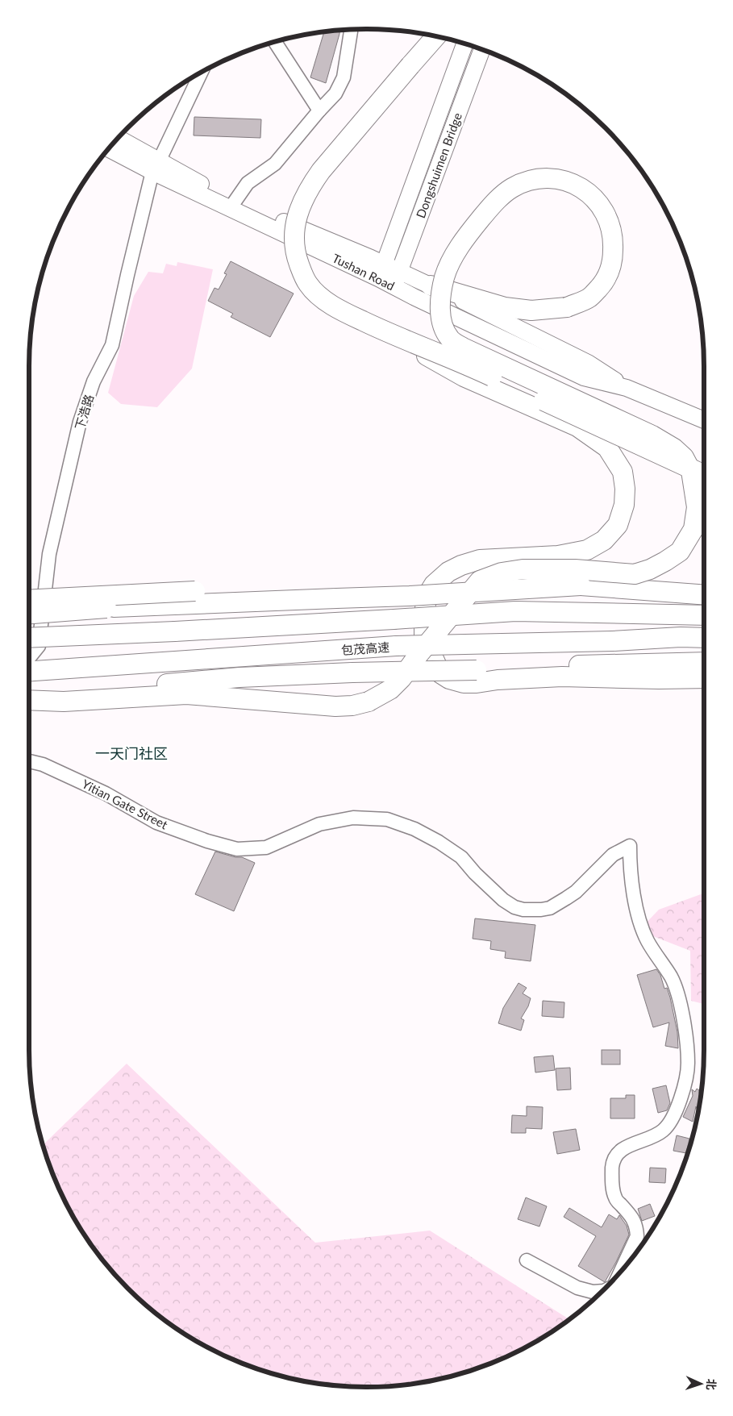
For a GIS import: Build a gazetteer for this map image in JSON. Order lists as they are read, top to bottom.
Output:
{
  "streets": {
    "highway": ["包茂高速"],
    "main road": ["Dongshuimen Bridge", "Tushan Road"],
    "street": ["下浩路", "Yitian Gate Street"]
  },
  "crossings": [
    ["Dongshuimen Bridge", "Tushan Road"],
    ["Tushan Road", "下浩路"]
  ],
  "districts": ["一天门社区"],
  "north": "right"
}
